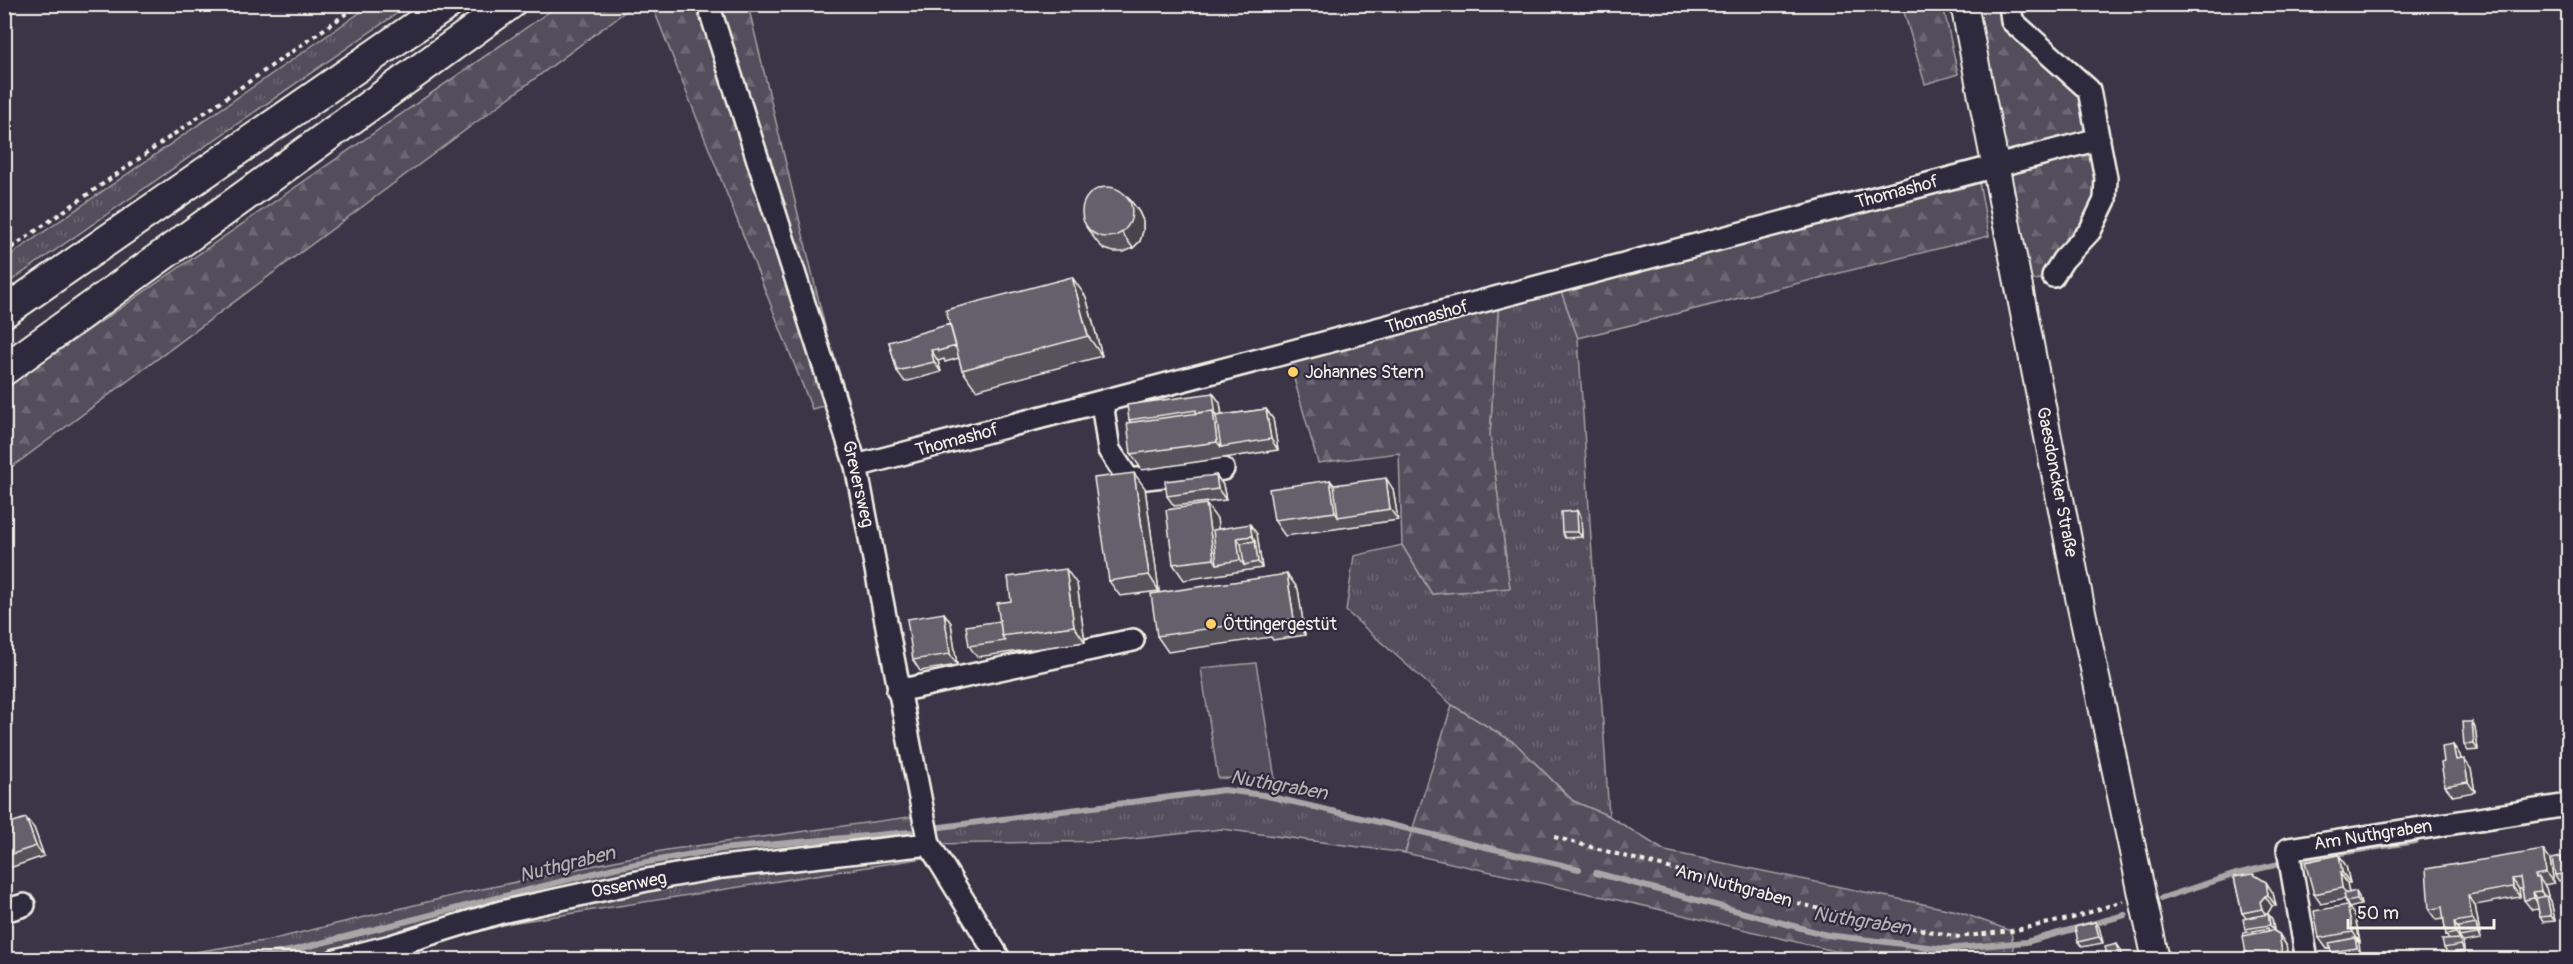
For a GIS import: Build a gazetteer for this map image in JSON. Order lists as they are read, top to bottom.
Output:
{
  "streets": {
    "main road": ["Gaesdoncker Straße"],
    "street": [
      "Thomashof",
      "Greversweg",
      "Am Nuthgraben",
      "Ossenweg"
    ]
  },
  "crossings": [
    ["Thomashof", "Gaesdoncker Straße"],
    ["Thomashof", "Greversweg"],
    ["Greversweg", "Ossenweg"]
  ],
  "water": ["Nuthgraben"],
  "places": ["Johannes Stern", "Öttingergestüt"],
  "scale_bar": "50 m"
}
